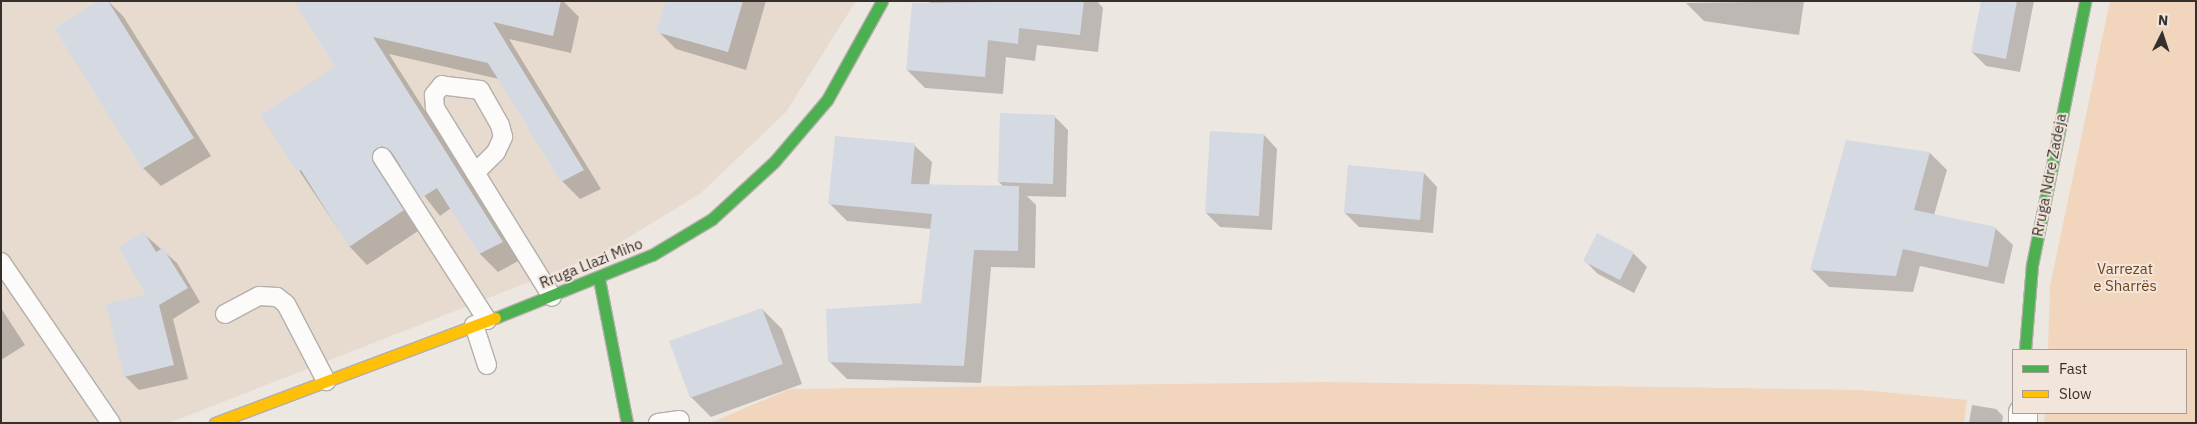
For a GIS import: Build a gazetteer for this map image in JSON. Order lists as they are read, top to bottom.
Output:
{
  "streets": {
    "main road": ["Rruga Ndre Zadeja", "Rruga Llazi Miho"]
  },
  "parks": ["Varrezat e Sharrës"],
  "legend": ["Fast", "Slow"],
  "north": "top"
}
